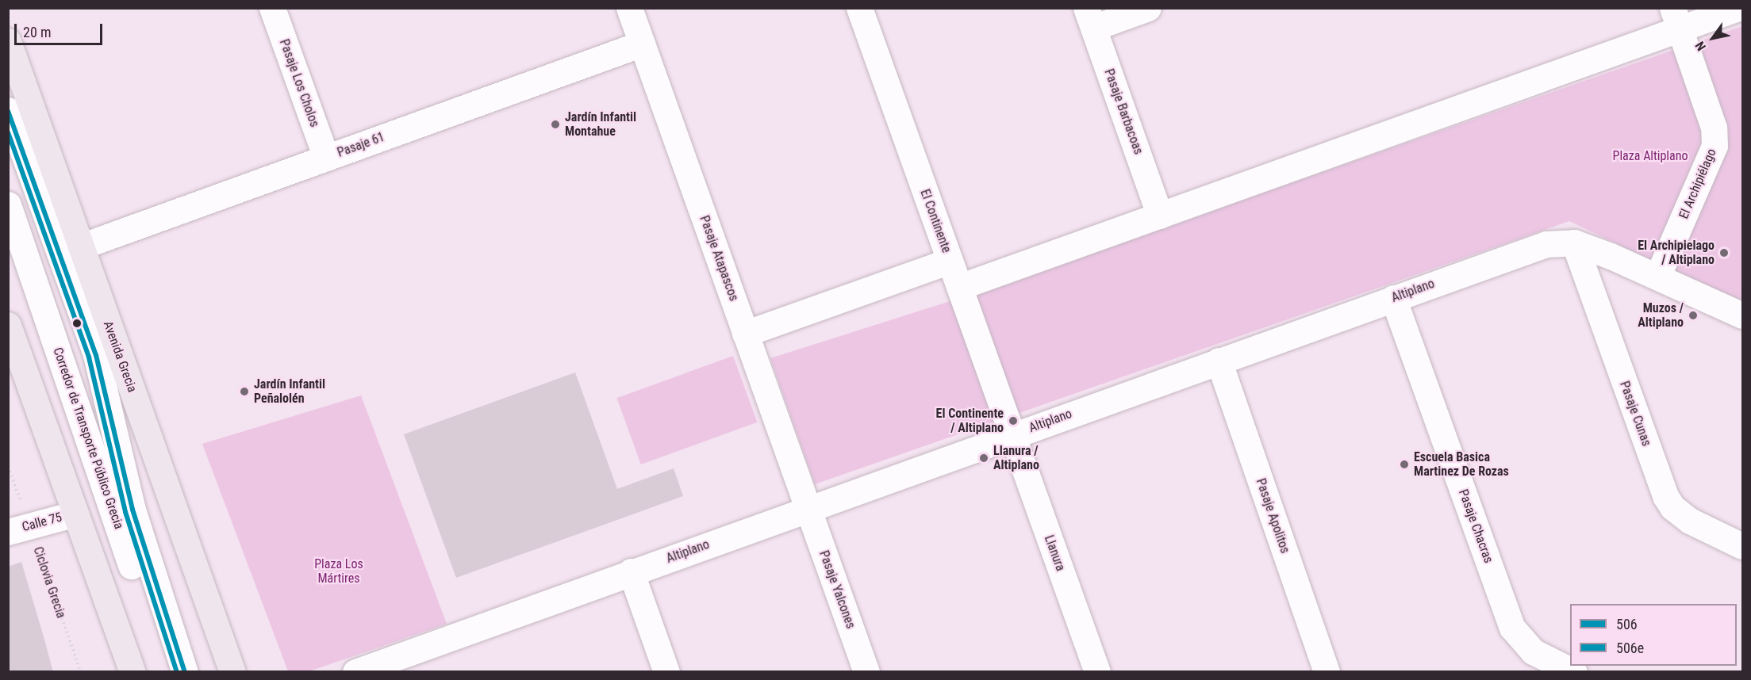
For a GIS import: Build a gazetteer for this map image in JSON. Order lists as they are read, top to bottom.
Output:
{
  "streets": {
    "main road": ["Avenida Grecia"],
    "street": [
      "Pasaje Los Cholos",
      "Pasaje Barbacoas",
      "Pasaje 61",
      "El Archipiélago",
      "El Continente",
      "Pasaje Atapascos",
      "Altiplano",
      "Pasaje Cunas",
      "Corredor de Transporte Público Grecia",
      "Pasaje Apolitos",
      "Calle 75",
      "Pasaje Chacras",
      "Llanura",
      "Pasaje Yalcones"
    ],
    "path": ["Ciclovia Grecia"]
  },
  "crossings": [
    ["Pasaje Los Cholos", "Pasaje 61"],
    ["Pasaje 61", "Pasaje Atapascos"],
    ["Pasaje 61", "Avenida Grecia"],
    ["El Archipiélago", "Altiplano"],
    ["El Continente", "Altiplano"],
    ["El Continente", "Llanura"],
    ["Pasaje Atapascos", "Altiplano"],
    ["Pasaje Atapascos", "Pasaje Yalcones"],
    ["Altiplano", "Pasaje Cunas"],
    ["Altiplano", "Pasaje Apolitos"],
    ["Altiplano", "Pasaje Chacras"],
    ["Altiplano", "Llanura"],
    ["Altiplano", "Pasaje Yalcones"],
    ["Calle 75", "Ciclovia Grecia"]
  ],
  "parks": ["Plaza Altiplano", "Plaza Los Mártires"],
  "places": [
    "Jardín Infantil Montahue",
    "El Archipielago / Altiplano",
    "Muzos / Altiplano",
    "Jardín Infantil Peñalolén",
    "El Continente / Altiplano",
    "Llanura / Altiplano",
    "Escuela Basica Martinez De Rozas"
  ],
  "lines": ["transit line 506", "transit line 506e"],
  "legend": ["506", "506e"],
  "scale_bar": "20 m",
  "north": "bottom left"
}
